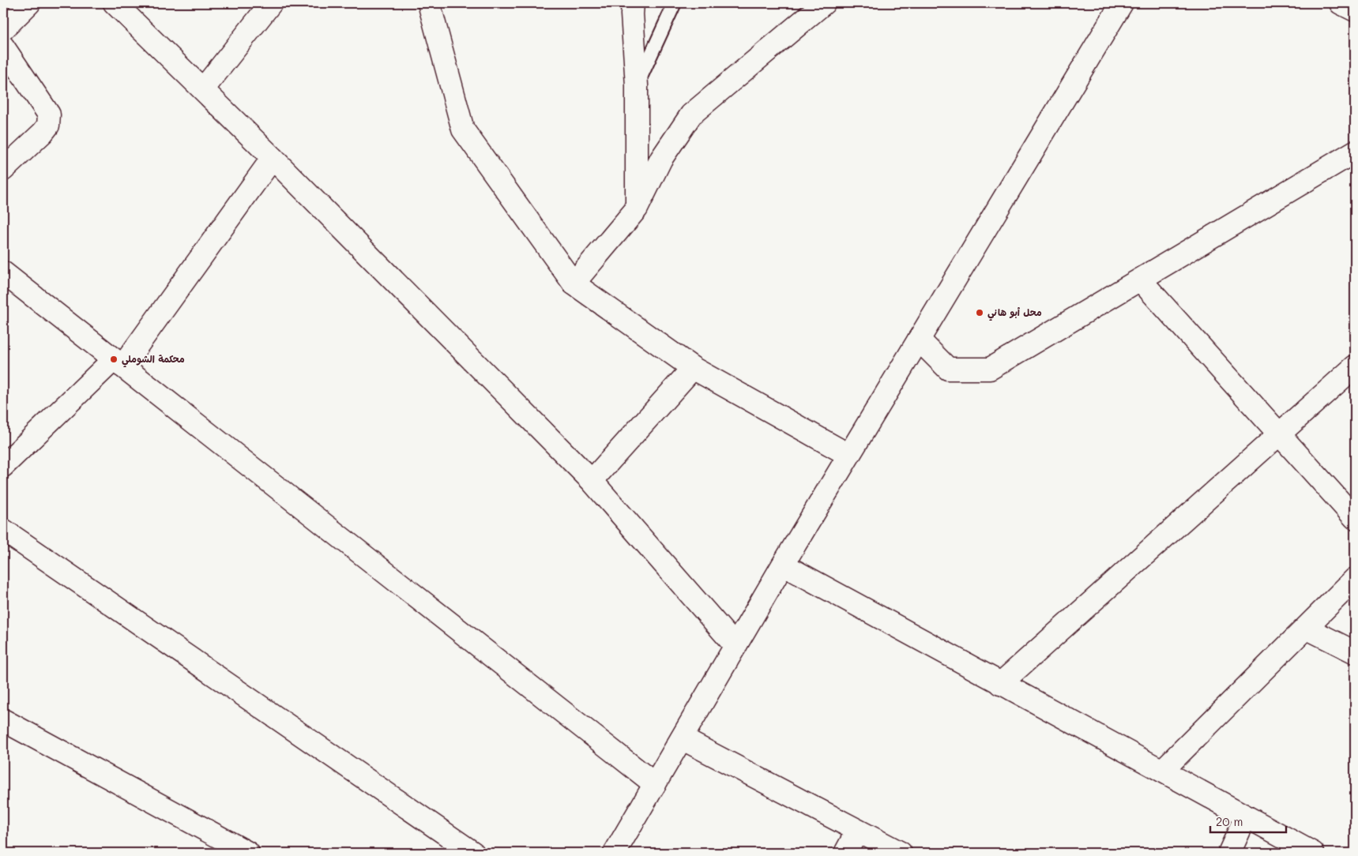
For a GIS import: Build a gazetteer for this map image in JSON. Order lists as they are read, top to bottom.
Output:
{
  "places": ["محل أبو هاني", "محكمة الشوملي"],
  "scale_bar": "20 m"
}
